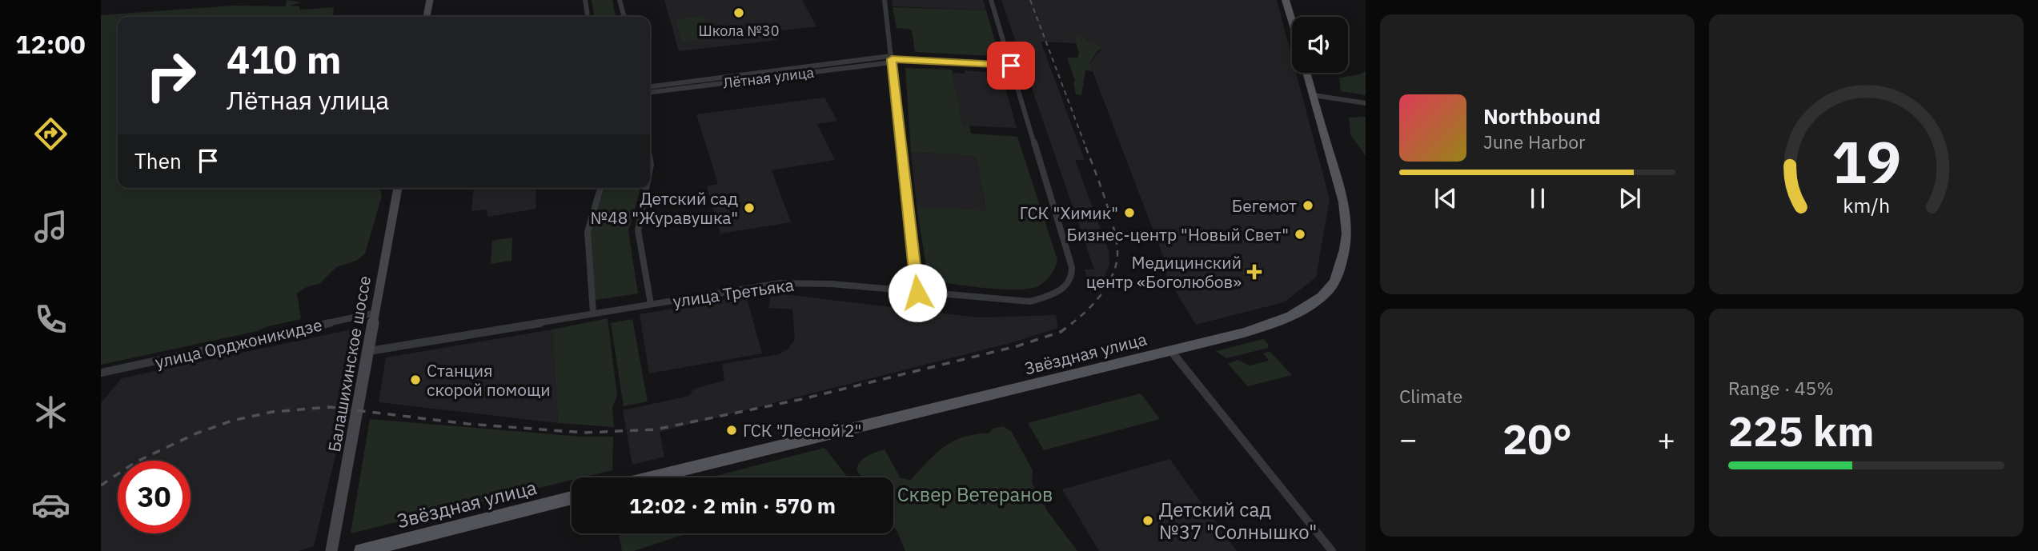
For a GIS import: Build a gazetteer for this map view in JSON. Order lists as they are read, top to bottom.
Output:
{
  "streets": {
    "main road": ["Звёздная улица", "Балашихинское шоссе"],
    "street": ["Лётная улица", "улица Третьяка", "улица Орджоникидзе"]
  },
  "crossings": [
    ["Лётная улица", "улица Третьяка"],
    ["улица Третьяка", "Балашихинское шоссе"],
    ["улица Орджоникидзе", "Балашихинское шоссе"]
  ],
  "parks": ["Сквер Ветеранов"],
  "places": {
    "other": [
      "Школа №30",
      "Бегемот",
      "Детский сад №48 \"Журавушка\"",
      "ГСК \"Химик\"",
      "Бизнес-центр \"Новый Свет\"",
      "Станция скорой помощи",
      "ГСК \"Лесной 2\"",
      "Детский сад №37 \"Солнышко\""
    ],
    "health": ["Медицинский центр «Боголюбов»"]
  },
  "page": {
    "tabs": "12:00",
    "turn": ["410 m", "Лётная улица"],
    "song": ["Northbound", "June Harbor"],
    "then": "Then",
    "tile": [
      "Climate",
      ["Range · 45%", "225 km"]
    ],
    "heat": ["−", "20°", "+"],
    "limit": "30",
    "trip": "12:02 · 2 min · 570 m",
    "gauge": ["19", "km/h"]
  }
}
